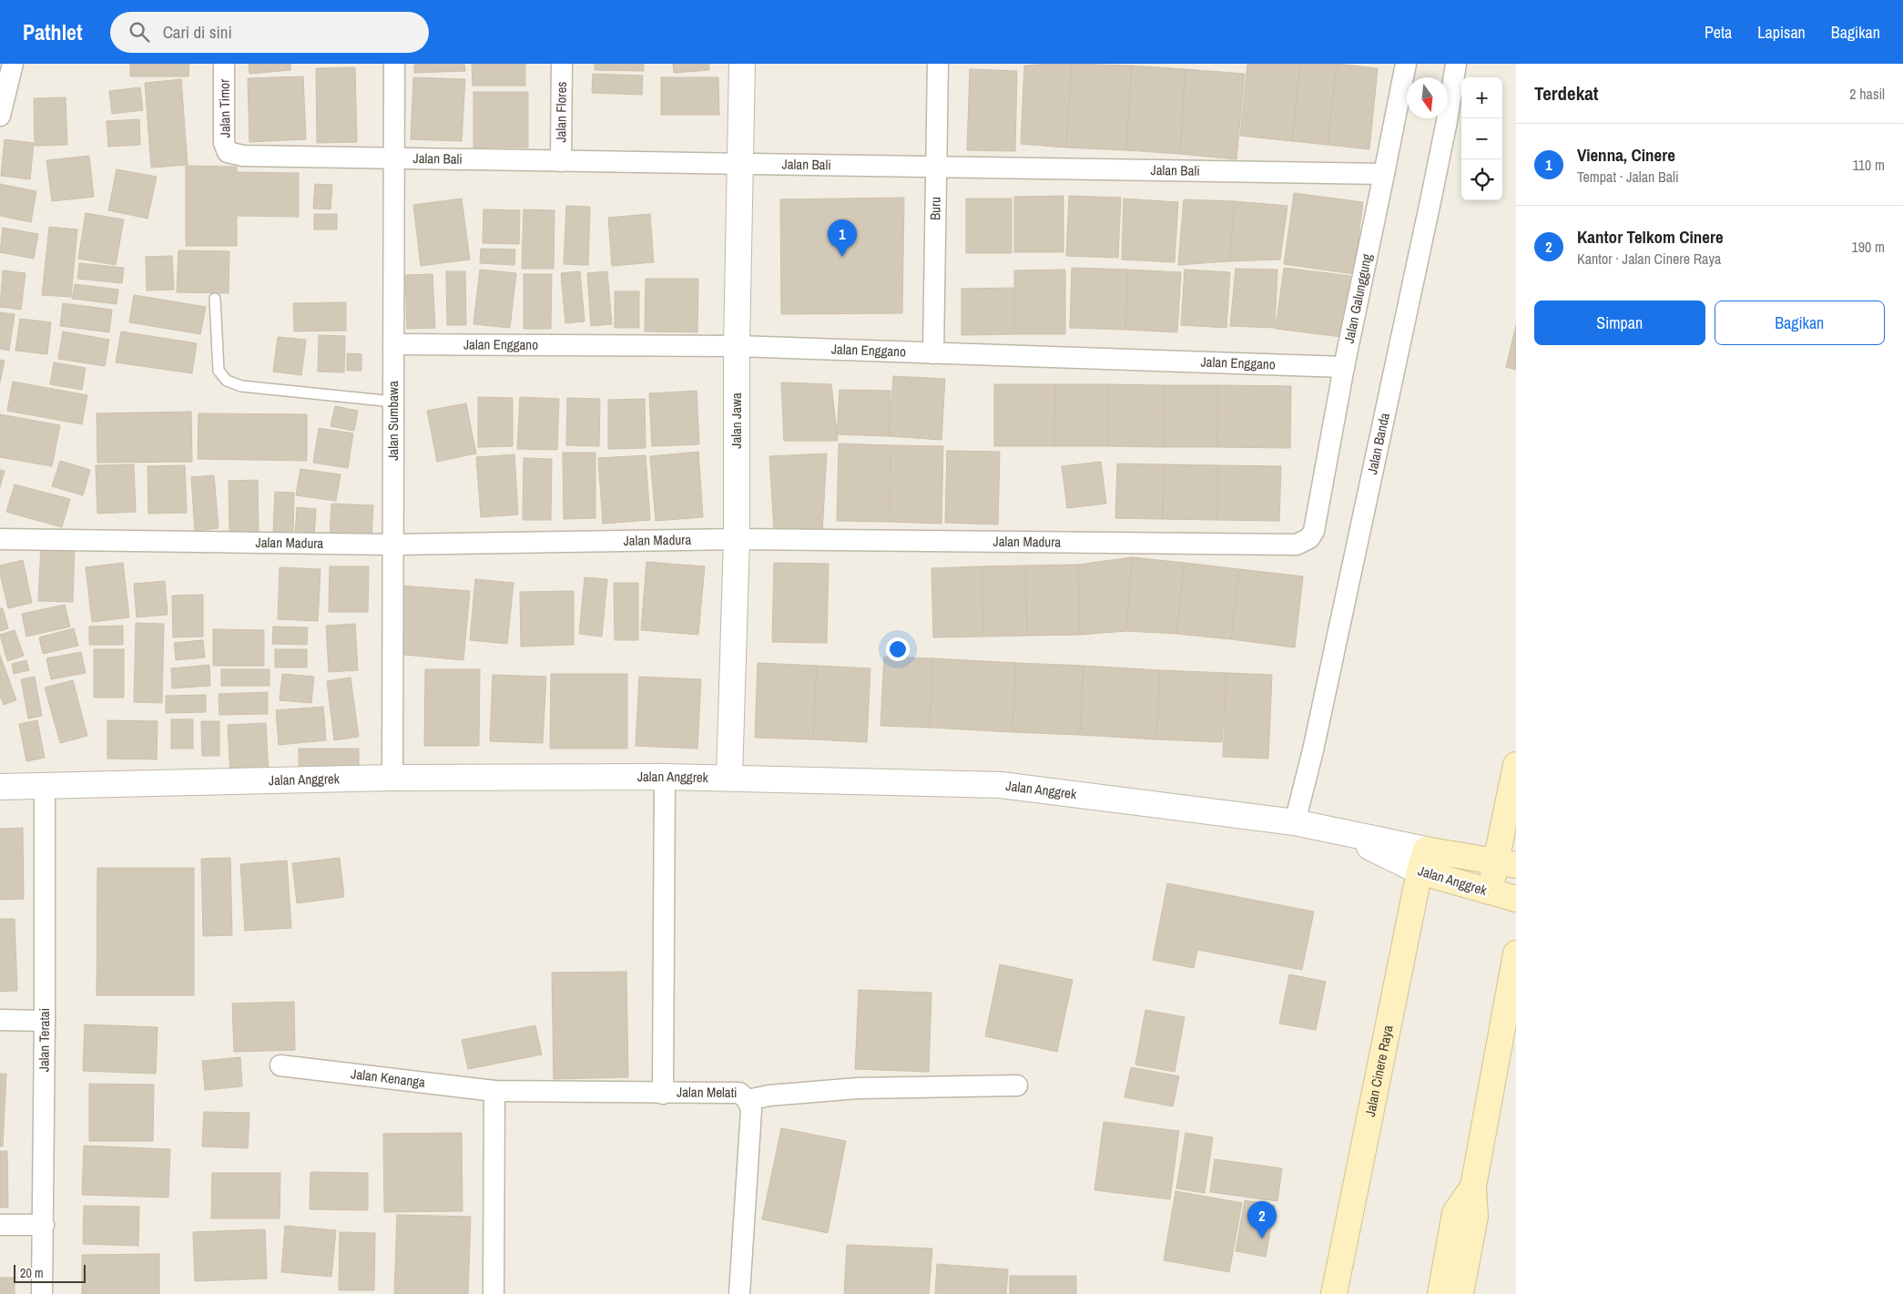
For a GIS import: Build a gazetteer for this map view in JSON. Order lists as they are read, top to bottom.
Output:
{
  "streets": {
    "main road": ["Jalan Anggrek", "Jalan Cinere Raya"],
    "street": [
      "Jalan Timor",
      "Jalan Flores",
      "Jalan Bali",
      "Buru",
      "Jalan Galunggung",
      "Jalan Enggano",
      "Jalan Sumbawa",
      "Jalan Jawa",
      "Jalan Banda",
      "Jalan Madura",
      "Jalan Teratai",
      "Jalan Kenanga",
      "Jalan Melati"
    ]
  },
  "crossings": [
    ["Jalan Timor", "Jalan Bali"],
    ["Jalan Flores", "Jalan Bali"],
    ["Jalan Bali", "Buru"],
    ["Jalan Bali", "Jalan Galunggung"],
    ["Jalan Bali", "Jalan Sumbawa"],
    ["Jalan Bali", "Jalan Jawa"],
    ["Buru", "Jalan Enggano"],
    ["Jalan Galunggung", "Jalan Enggano"],
    ["Jalan Galunggung", "Jalan Madura"],
    ["Jalan Enggano", "Jalan Sumbawa"],
    ["Jalan Enggano", "Jalan Jawa"],
    ["Jalan Sumbawa", "Jalan Madura"],
    ["Jalan Sumbawa", "Jalan Anggrek"],
    ["Jalan Jawa", "Jalan Madura"],
    ["Jalan Jawa", "Jalan Anggrek"],
    ["Jalan Banda", "Jalan Anggrek"],
    ["Jalan Anggrek", "Jalan Teratai"],
    ["Jalan Anggrek", "Jalan Cinere Raya"],
    ["Jalan Kenanga", "Jalan Melati"]
  ],
  "scale_bar": "20 m",
  "north": "bottom",
  "page": {
    "header": "Pathlet",
    "search": "Cari di sini",
    "nav": ["Peta", "Lapisan", "Bagikan"],
    "heading": ["Terdekat", "2 hasil"],
    "map_buttons": ["+", "−"],
    "list": [
      {
        "mark": "1",
        "name": "Vienna, Cinere",
        "note": "Tempat · Jalan Bali",
        "value": "110 m"
      },
      {
        "mark": "2",
        "name": "Kantor Telkom Cinere",
        "note": "Kantor · Jalan Cinere Raya",
        "value": "190 m"
      }
    ],
    "pins": ["1", "2"],
    "buttons": ["Simpan", "Bagikan"],
    "scale": "20 m"
  }
}
